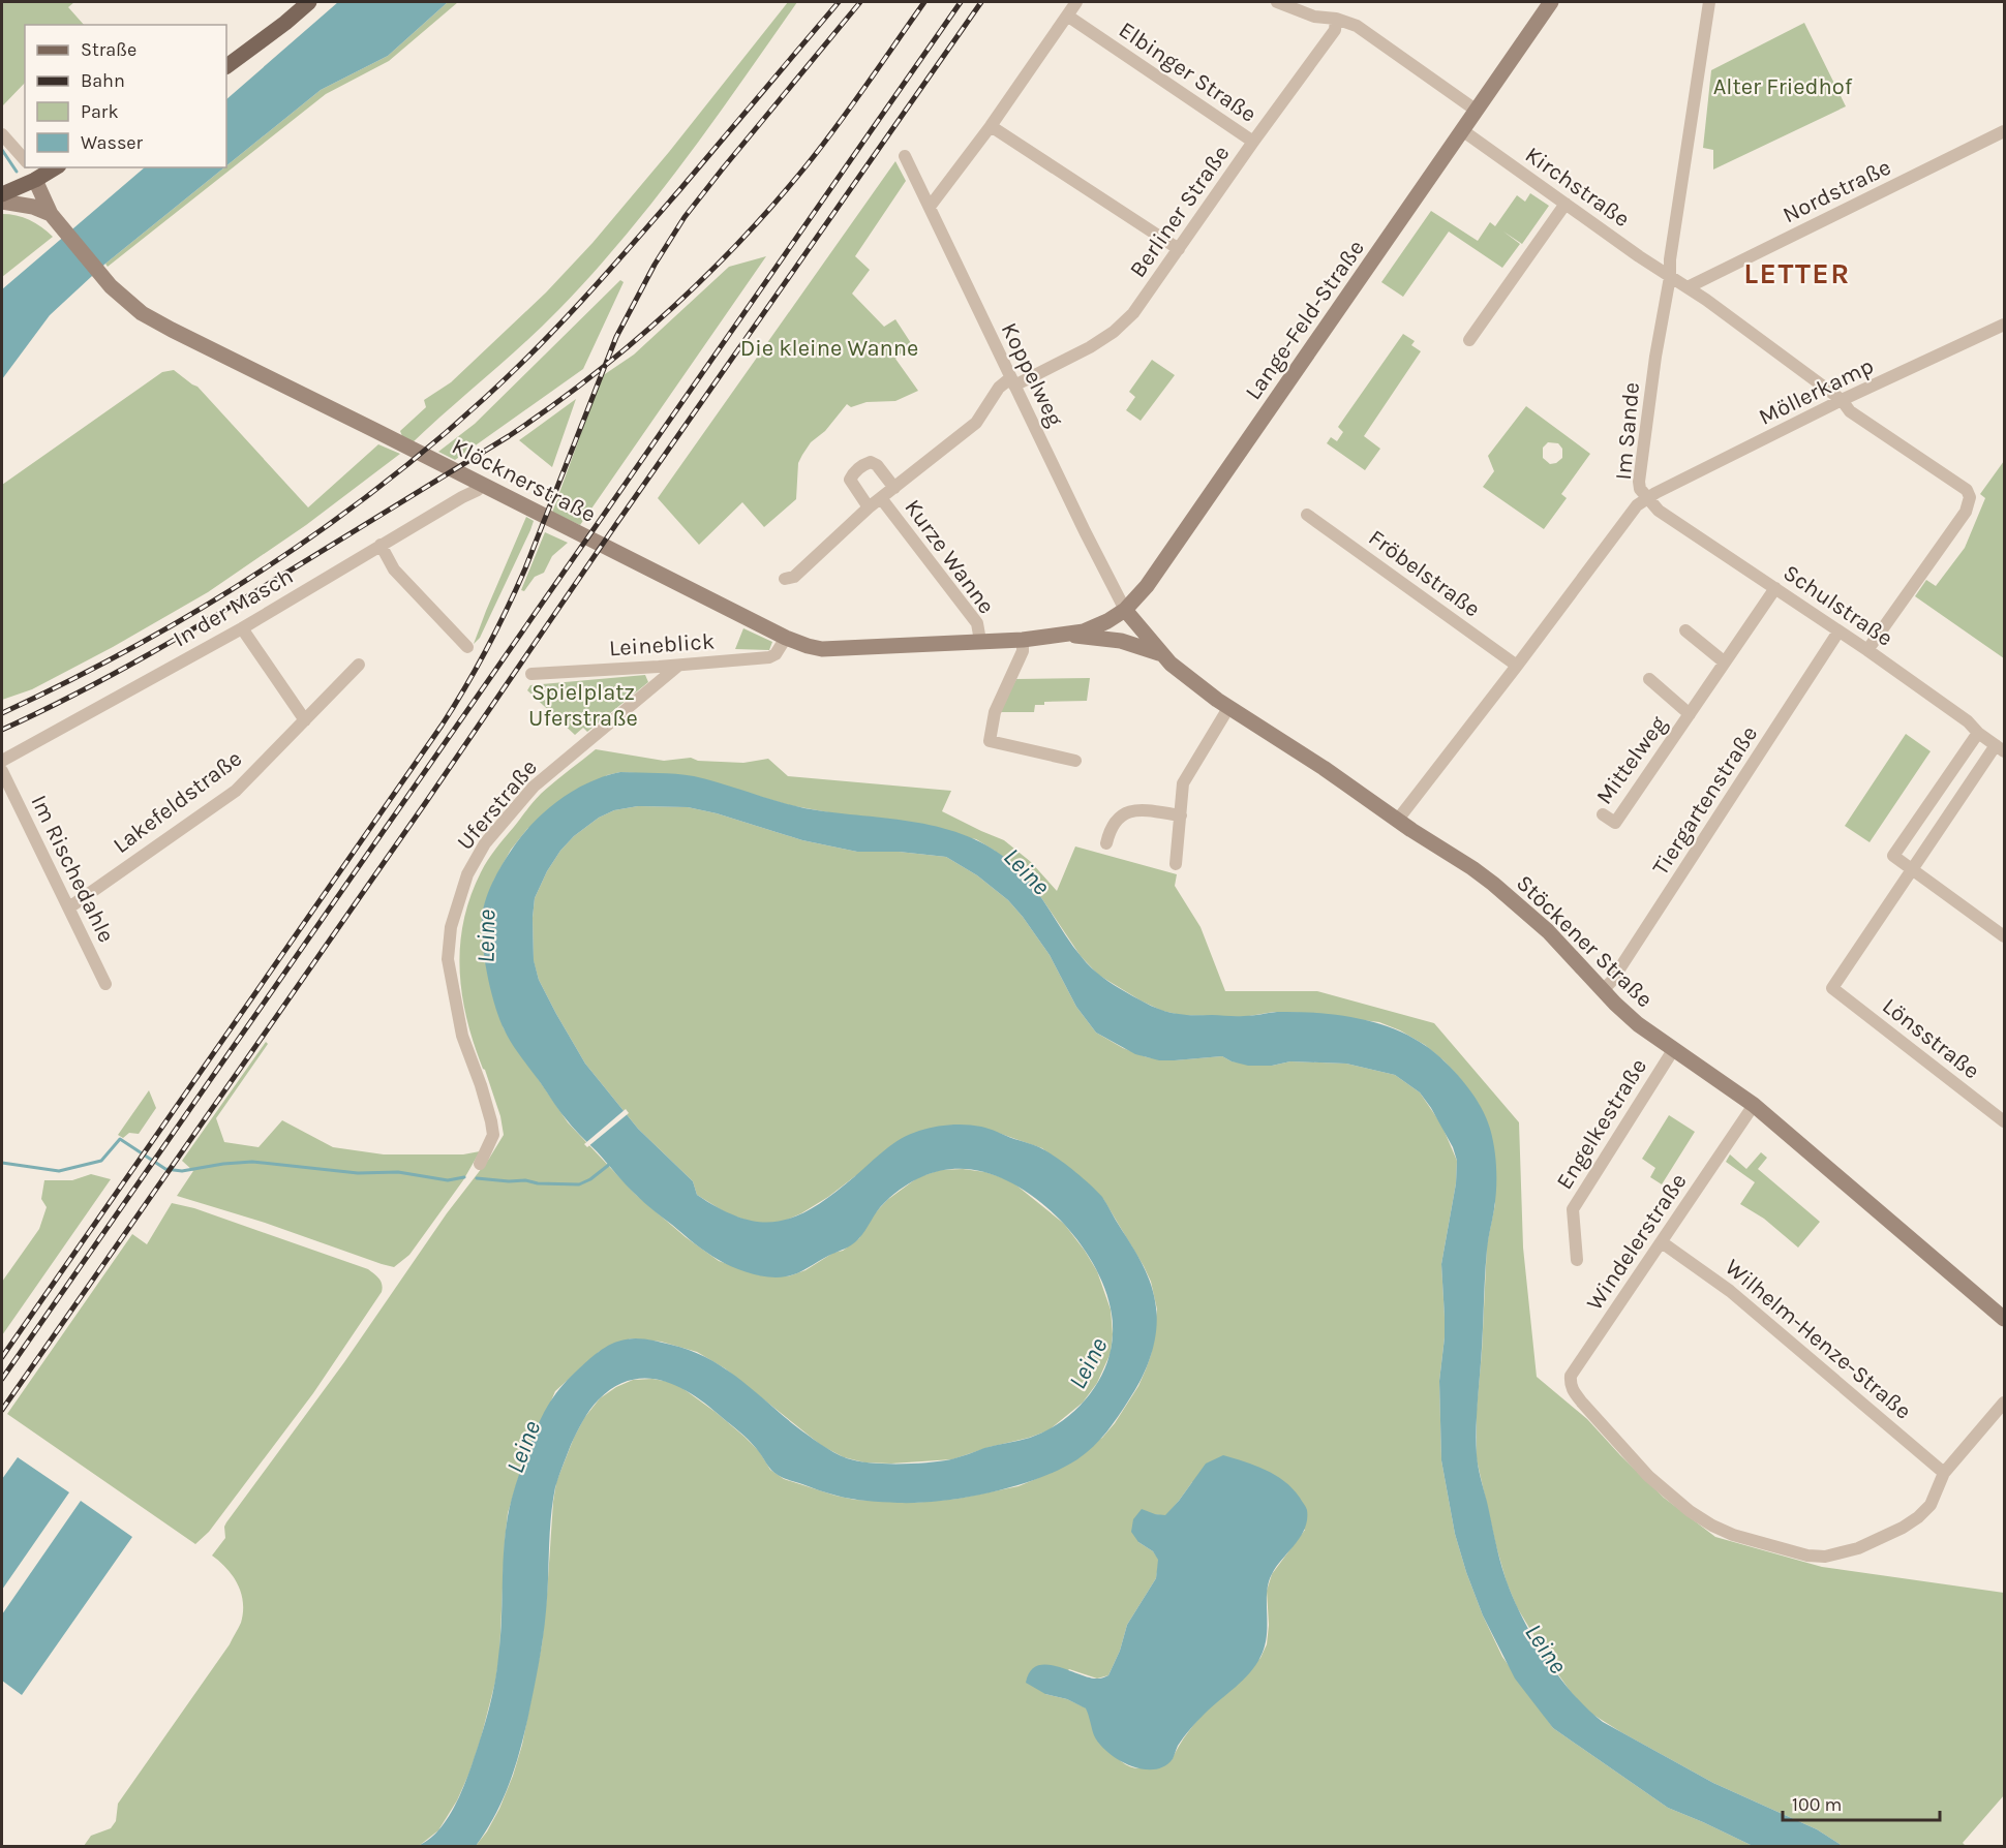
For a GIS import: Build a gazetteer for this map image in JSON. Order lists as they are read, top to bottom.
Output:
{
  "streets": {
    "main road": ["Lange-Feld-Straße", "Klöcknerstraße", "Stöckener Straße"],
    "street": [
      "Elbinger Straße",
      "Kirchstraße",
      "Nordstraße",
      "Berliner Straße",
      "Koppelweg",
      "Möllerkamp",
      "Im Sande",
      "Kurze Wanne",
      "Fröbelstraße",
      "Schulstraße",
      "In der Masch",
      "Leineblick",
      "Mittelweg",
      "Tiergartenstraße",
      "Lakefeldstraße",
      "Uferstraße",
      "Im Rischedahle",
      "Lönsstraße",
      "Engelkestraße",
      "Windelerstraße",
      "Wilhelm-Henze-Straße"
    ]
  },
  "crossings": [
    ["Elbinger Straße", "Berliner Straße"],
    ["Kirchstraße", "Nordstraße"],
    ["Kirchstraße", "Lange-Feld-Straße"],
    ["Kirchstraße", "Möllerkamp"],
    ["Kirchstraße", "Im Sande"],
    ["Kirchstraße", "Schulstraße"],
    ["Berliner Straße", "Koppelweg"],
    ["Lange-Feld-Straße", "Koppelweg"],
    ["Lange-Feld-Straße", "Klöcknerstraße"],
    ["Lange-Feld-Straße", "Stöckener Straße"],
    ["Koppelweg", "Stöckener Straße"],
    ["Möllerkamp", "Im Sande"],
    ["Möllerkamp", "Schulstraße"],
    ["Im Sande", "Fröbelstraße"],
    ["Im Sande", "Schulstraße"],
    ["Im Sande", "Stöckener Straße"],
    ["Klöcknerstraße", "Kurze Wanne"],
    ["Klöcknerstraße", "In der Masch"],
    ["Klöcknerstraße", "Leineblick"],
    ["Schulstraße", "Mittelweg"],
    ["Schulstraße", "Tiergartenstraße"],
    ["Leineblick", "Uferstraße"],
    ["Tiergartenstraße", "Stöckener Straße"],
    ["Lakefeldstraße", "Im Rischedahle"],
    ["Stöckener Straße", "Engelkestraße"],
    ["Stöckener Straße", "Windelerstraße"],
    ["Windelerstraße", "Wilhelm-Henze-Straße"]
  ],
  "districts": ["LETTER"],
  "water": ["Leine"],
  "parks": ["Alter Friedhof", "Die kleine Wanne", "Spielplatz Uferstraße"],
  "legend": [
    "Straße",
    "Bahn",
    "Park",
    "Wasser"
  ],
  "scale_bar": "100 m"
}
